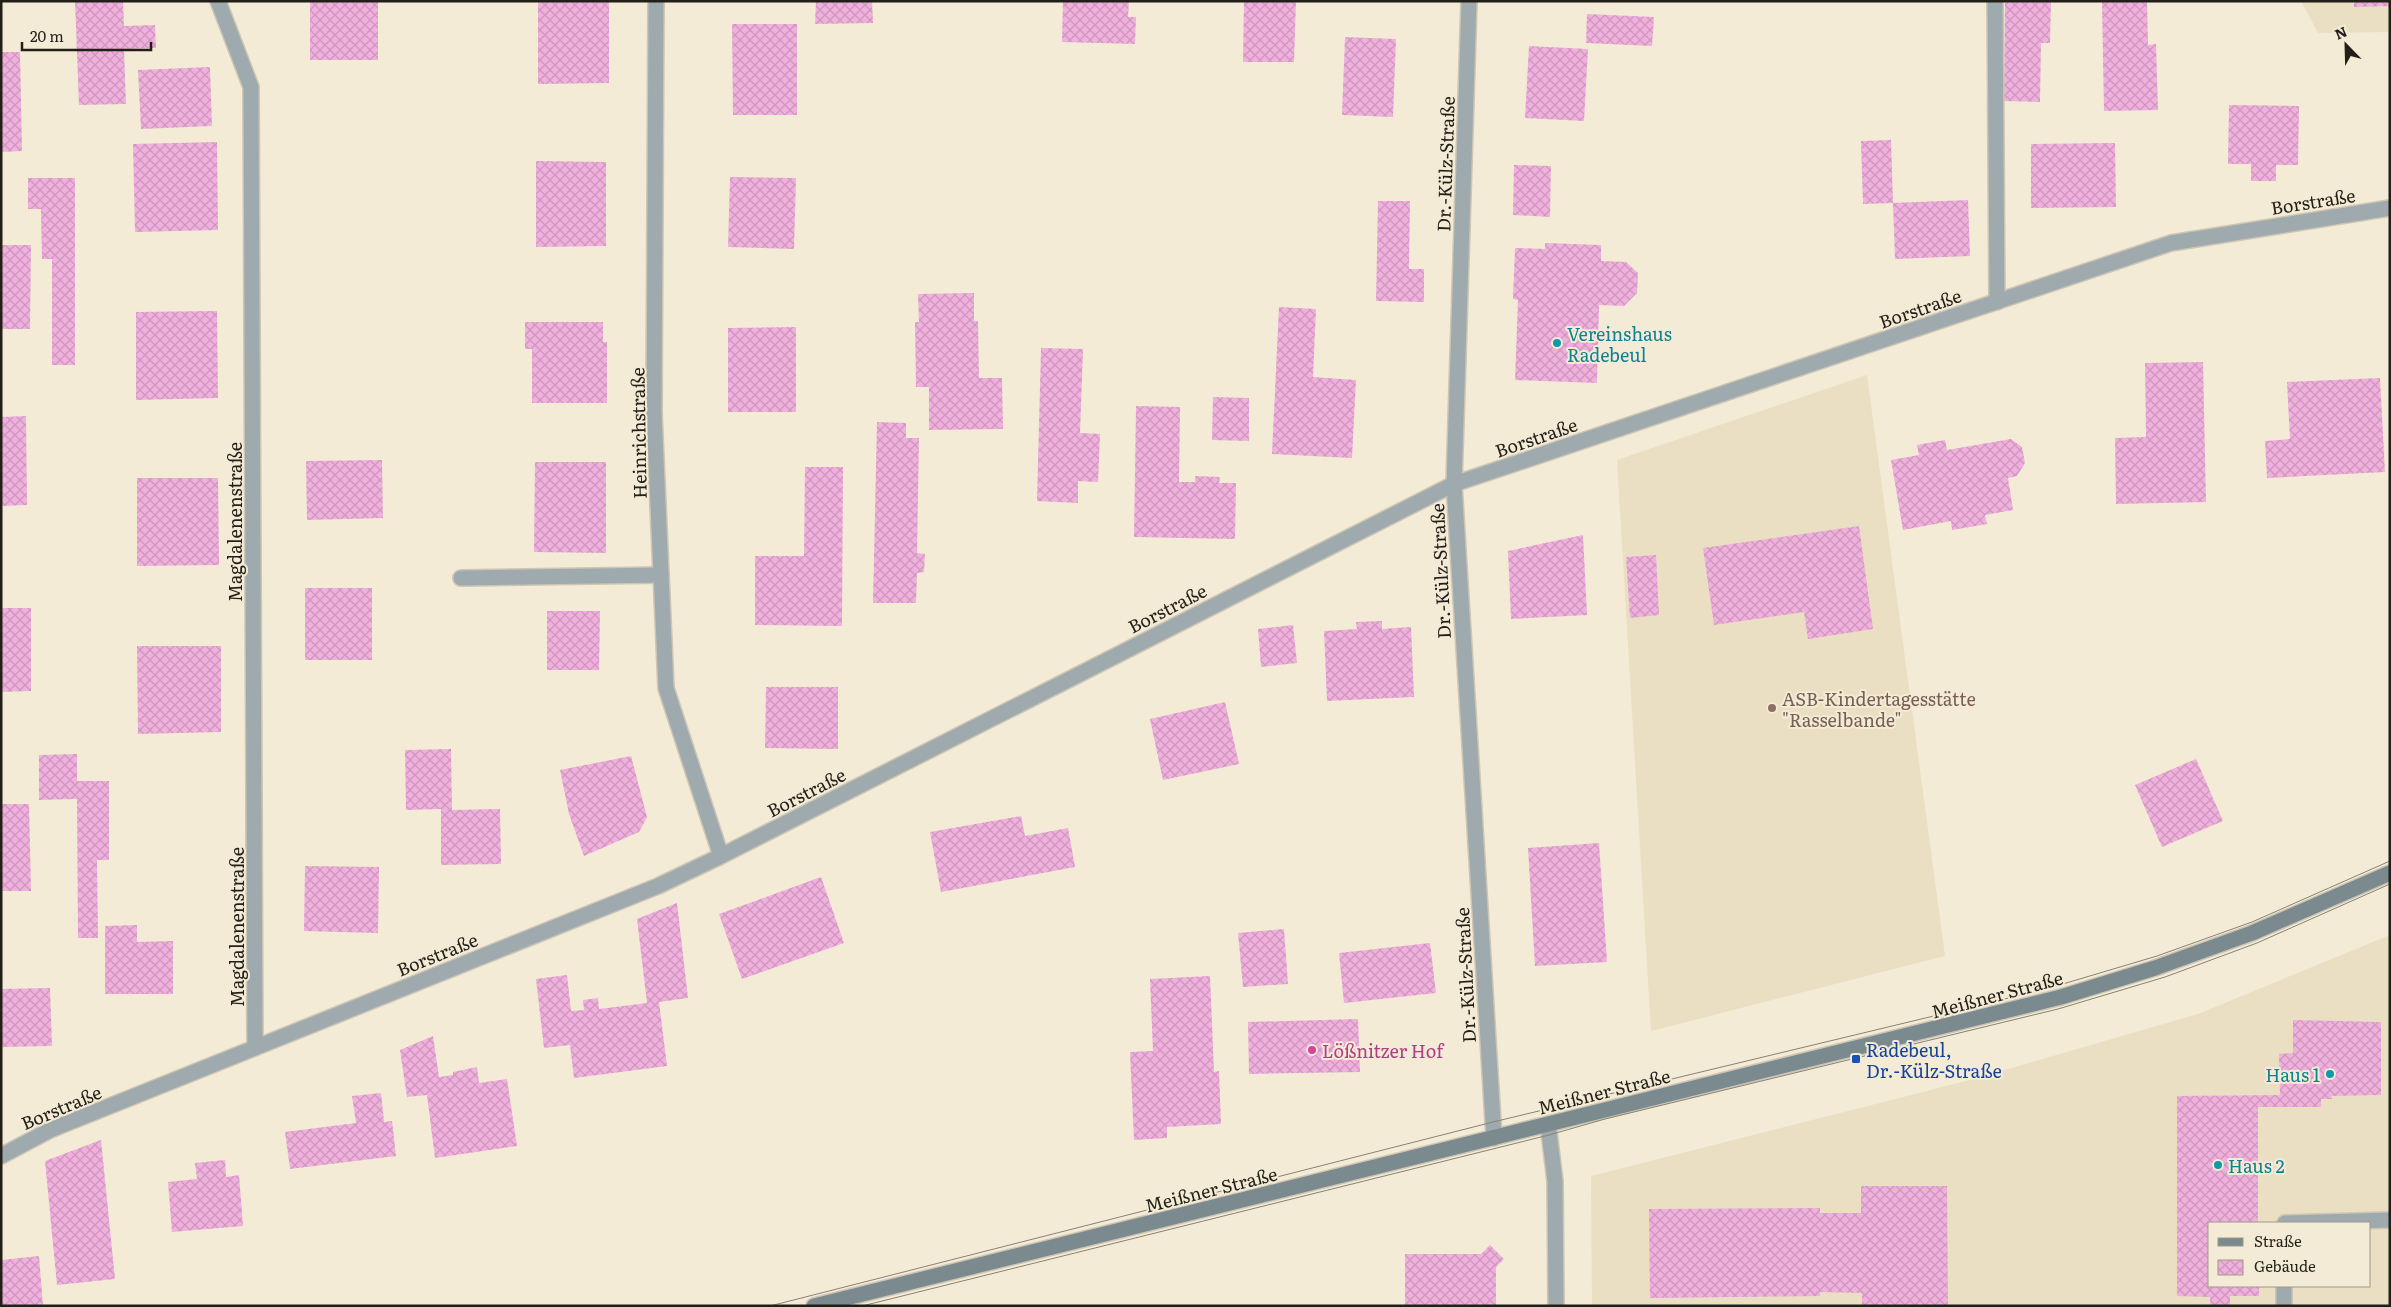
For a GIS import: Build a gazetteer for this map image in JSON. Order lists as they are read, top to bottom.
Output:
{
  "streets": {
    "main road": ["Meißner Straße"],
    "street": [
      "Dr.-Külz-Straße",
      "Borstraße",
      "Heinrichstraße",
      "Magdalenenstraße"
    ]
  },
  "crossings": [
    ["Dr.-Külz-Straße", "Borstraße"],
    ["Dr.-Külz-Straße", "Meißner Straße"],
    ["Borstraße", "Heinrichstraße"],
    ["Borstraße", "Magdalenenstraße"]
  ],
  "places": {
    "other": [
      "Vereinshaus Radebeul",
      "ASB-Kindertagesstätte \"Rasselbande\"",
      "Lößnitzer Hof",
      "Haus 1",
      "Haus 2"
    ],
    "transit": ["Radebeul, Dr.-Külz-Straße"]
  },
  "legend": ["Straße", "Gebäude"],
  "scale_bar": "20 m",
  "north": "top left"
}
